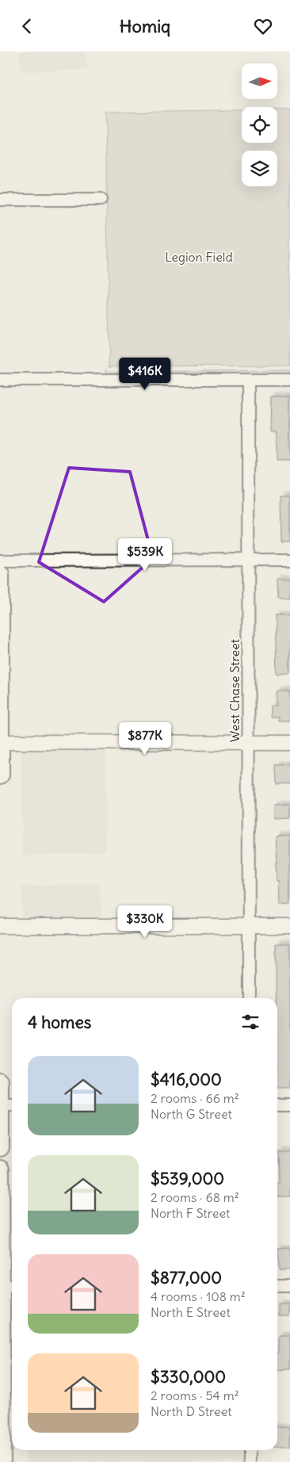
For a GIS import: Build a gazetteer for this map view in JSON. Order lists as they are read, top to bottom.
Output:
{
  "streets": {
    "street": ["West Chase Street"]
  },
  "parks": ["Legion Field"],
  "north": "right",
  "page": {
    "header": "Homiq",
    "price": [
      "$416K",
      "$539K",
      "$877K",
      "$330K"
    ],
    "heading": "4 homes",
    "list": [
      {
        "name": "$416,000",
        "note": "2 rooms · 66 m² · North G Street"
      },
      {
        "name": "$539,000",
        "note": "2 rooms · 68 m² · North F Street"
      },
      {
        "name": "$877,000",
        "note": "4 rooms · 108 m² · North E Street"
      },
      {
        "name": "$330,000",
        "note": "2 rooms · 54 m² · North D Street"
      }
    ]
  }
}
